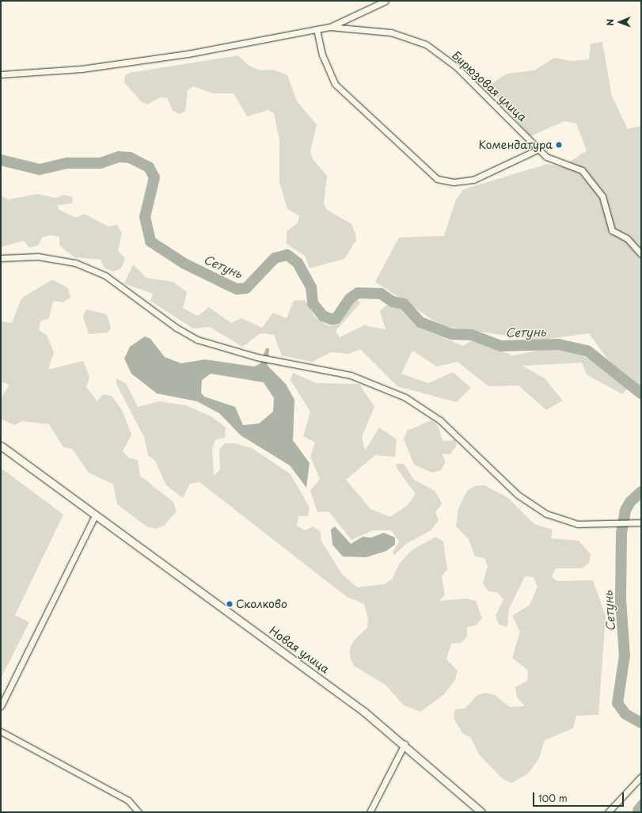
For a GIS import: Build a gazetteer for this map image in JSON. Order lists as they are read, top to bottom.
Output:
{
  "streets": {
    "street": ["Бирюзовая улица", "Новая улица"]
  },
  "water": ["Сетунь"],
  "places": ["Комендатура", "Сколково"],
  "scale_bar": "100 m",
  "north": "left"
}
